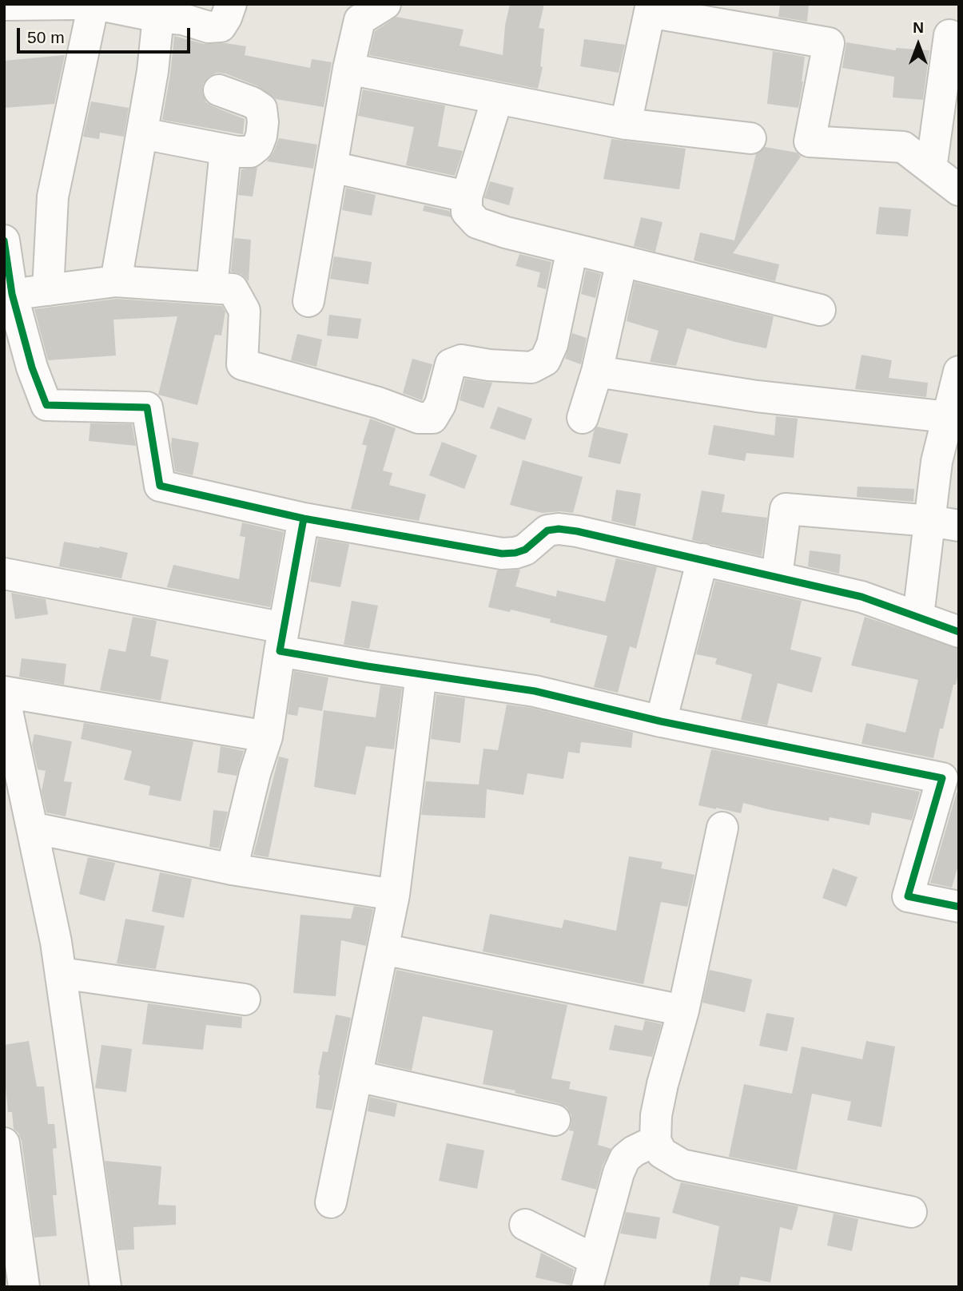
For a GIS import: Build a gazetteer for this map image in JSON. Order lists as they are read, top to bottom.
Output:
{
  "scale_bar": "50 m",
  "north": "top"
}
